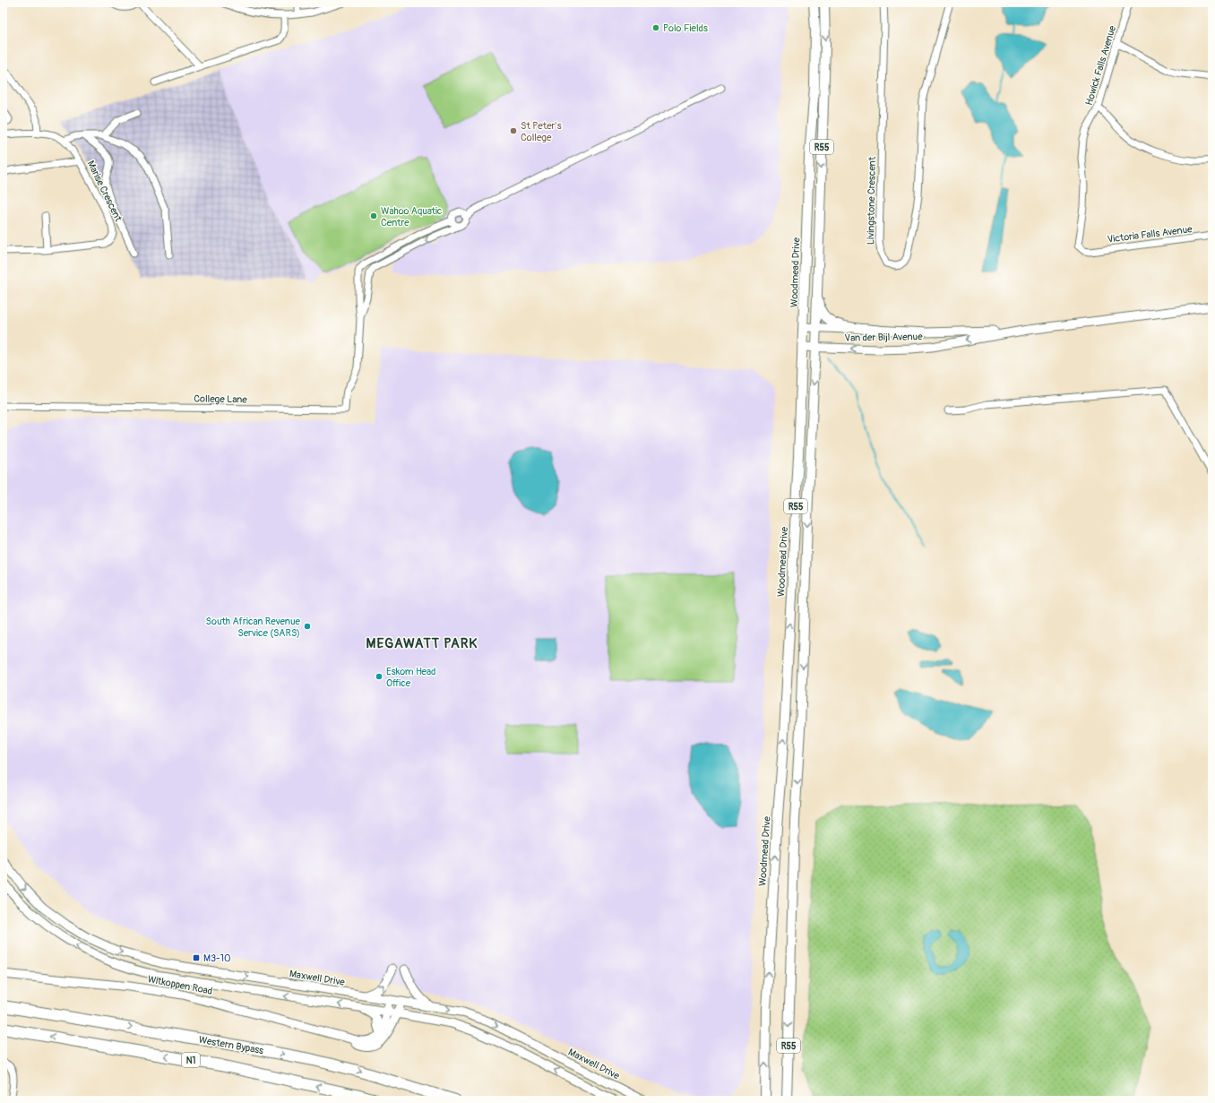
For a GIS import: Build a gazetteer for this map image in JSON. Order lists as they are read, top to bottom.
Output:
{
  "streets": {
    "highway": ["Western Bypass", "N1"],
    "main road": [
      "R55",
      "Woodmead Drive",
      "Van der Bijl Avenue",
      "Maxwell Drive",
      "Witkoppen Road"
    ],
    "street": [
      "Howick Falls Avenue",
      "Marise Crescent",
      "Livingstone Crescent",
      "Victoria Falls Avenue",
      "College Lane"
    ]
  },
  "crossings": [
    ["Howick Falls Avenue", "Victoria Falls Avenue"],
    ["R55", "Van der Bijl Avenue"],
    ["Woodmead Drive", "Van der Bijl Avenue"],
    ["Maxwell Drive", "Witkoppen Road"]
  ],
  "districts": ["MEGAWATT PARK"],
  "places": {
    "other": [
      "Polo Fields",
      "St Peter's College",
      "Wahoo Aquatic Centre",
      "South African Revenue Service (SARS)",
      "Eskom Head Office"
    ],
    "transit": ["M3-10"]
  }
}
